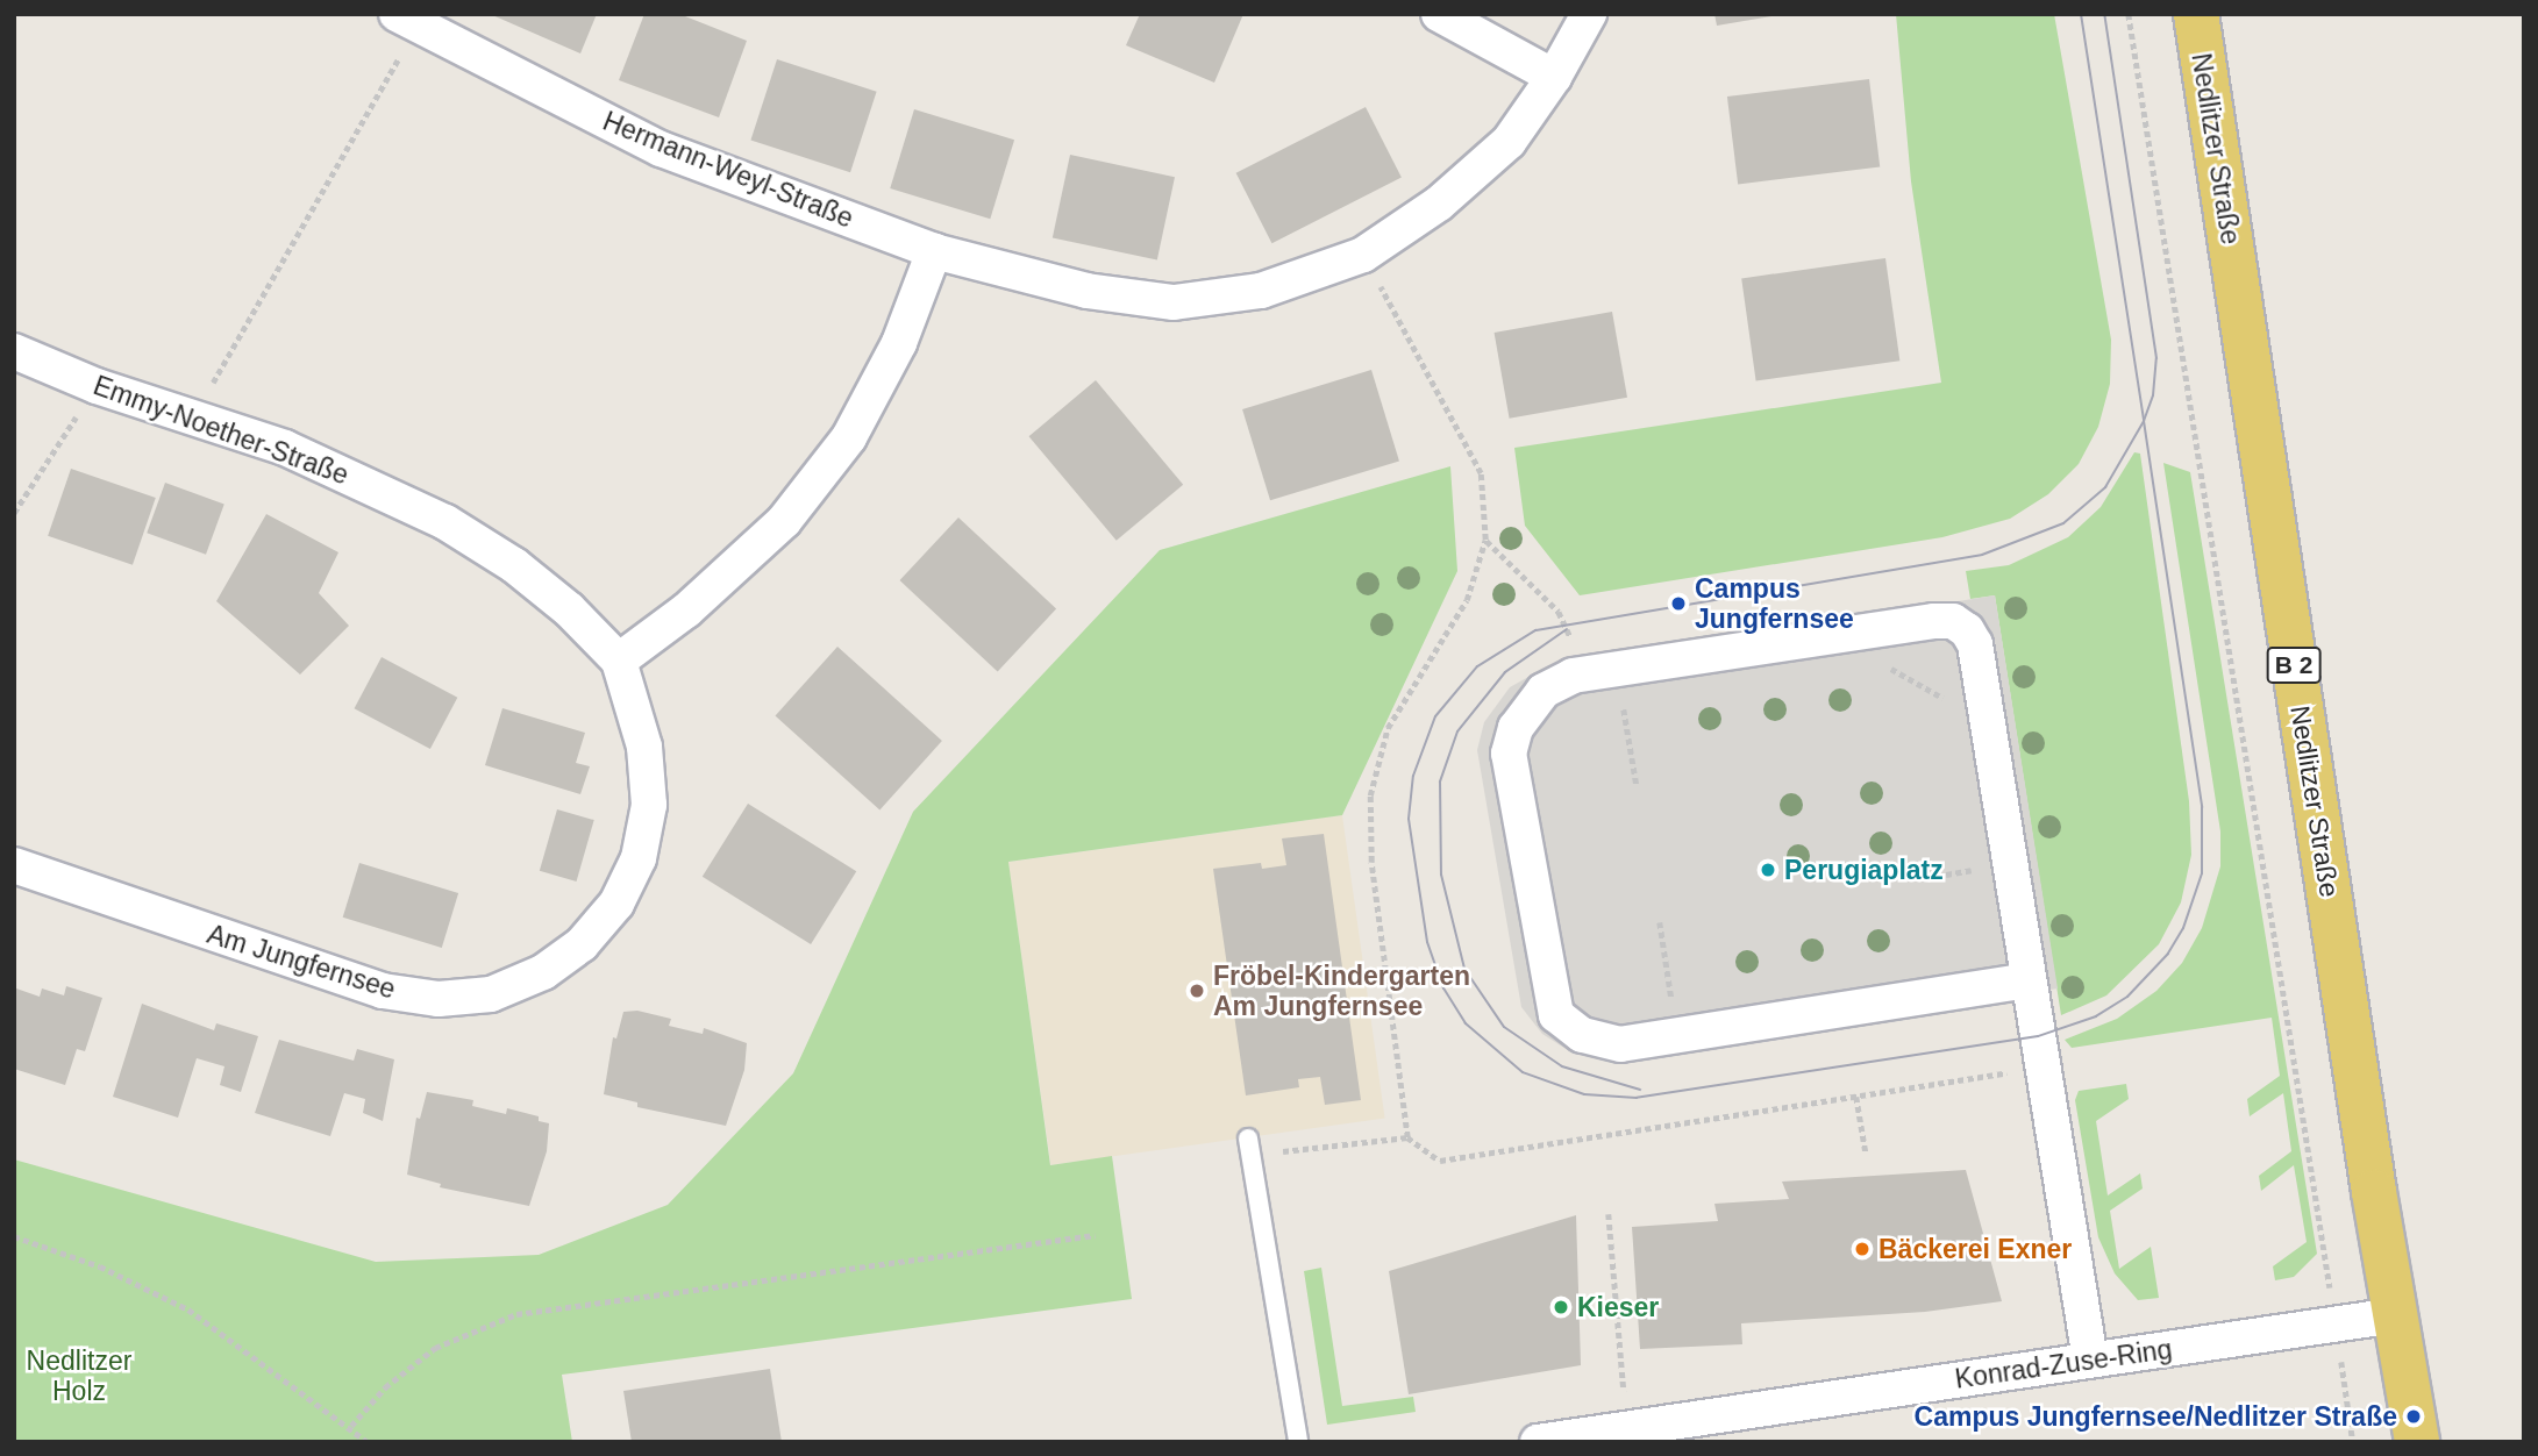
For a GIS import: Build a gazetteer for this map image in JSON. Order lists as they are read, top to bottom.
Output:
{
  "streets": {
    "main road": ["Nedlitzer Straße", "B 2"],
    "street": [
      "Hermann-Weyl-Straße",
      "Emmy-Noether-Straße",
      "Am Jungfernsee",
      "Konrad-Zuse-Ring"
    ]
  },
  "crossings": [
    ["Nedlitzer Straße", "Konrad-Zuse-Ring"],
    ["Emmy-Noether-Straße", "Am Jungfernsee"]
  ],
  "parks": ["Nedlitzer Holz"],
  "places": [
    "Campus Jungfernsee",
    "Perugiaplatz",
    "Fröbel-Kindergarten Am Jungfernsee",
    "Bäckerei Exner",
    "Kieser",
    "Campus Jungfernsee/Nedlitzer Straße"
  ]
}
